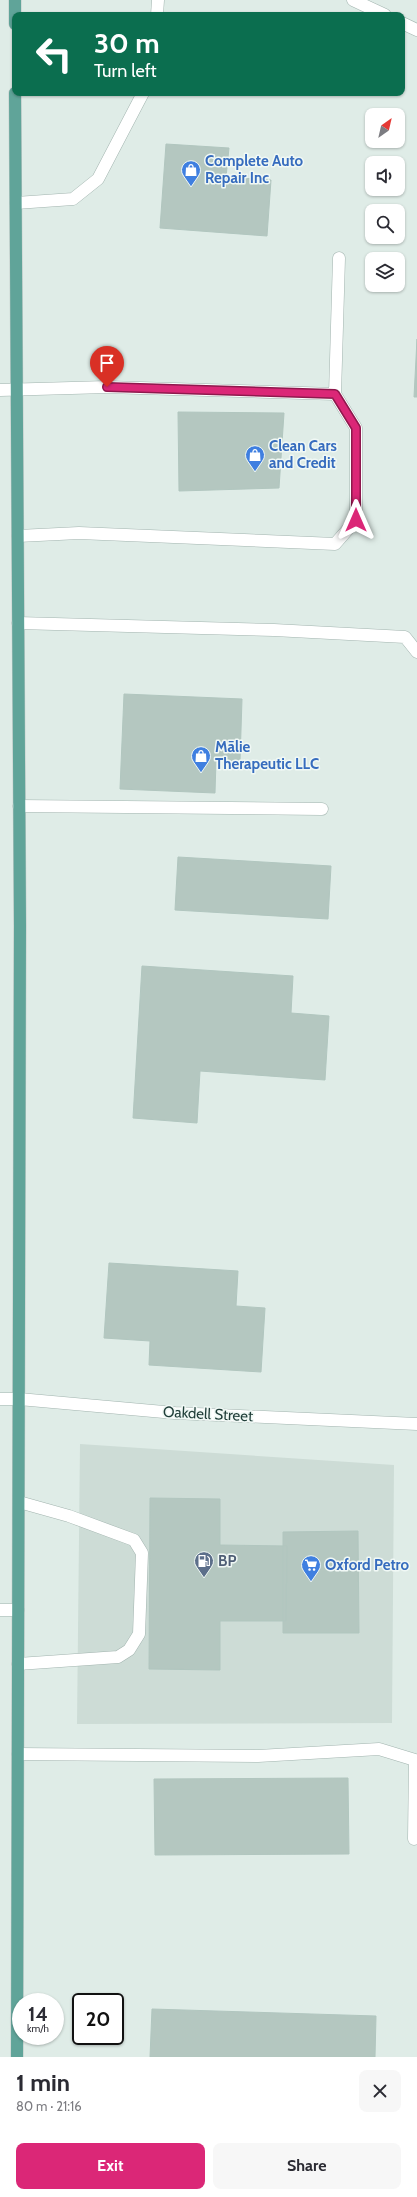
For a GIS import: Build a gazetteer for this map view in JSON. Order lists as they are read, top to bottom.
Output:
{
  "streets": {
    "street": ["Oakdell Street"]
  },
  "places": {
    "shop": ["Complete Auto Repair Inc", "Clean Cars and Credit", "Mālie Therapeutic LLC"],
    "fuel station": ["BP"],
    "supermarket": ["Oxford Petro"]
  },
  "north": "top right",
  "page": {
    "turn": ["30 m", "Turn left"],
    "speed": "14 km/h",
    "limit": "20",
    "heading": ["1 min", "80 m · 21:16"],
    "buttons": ["Exit", "Share"]
  }
}
